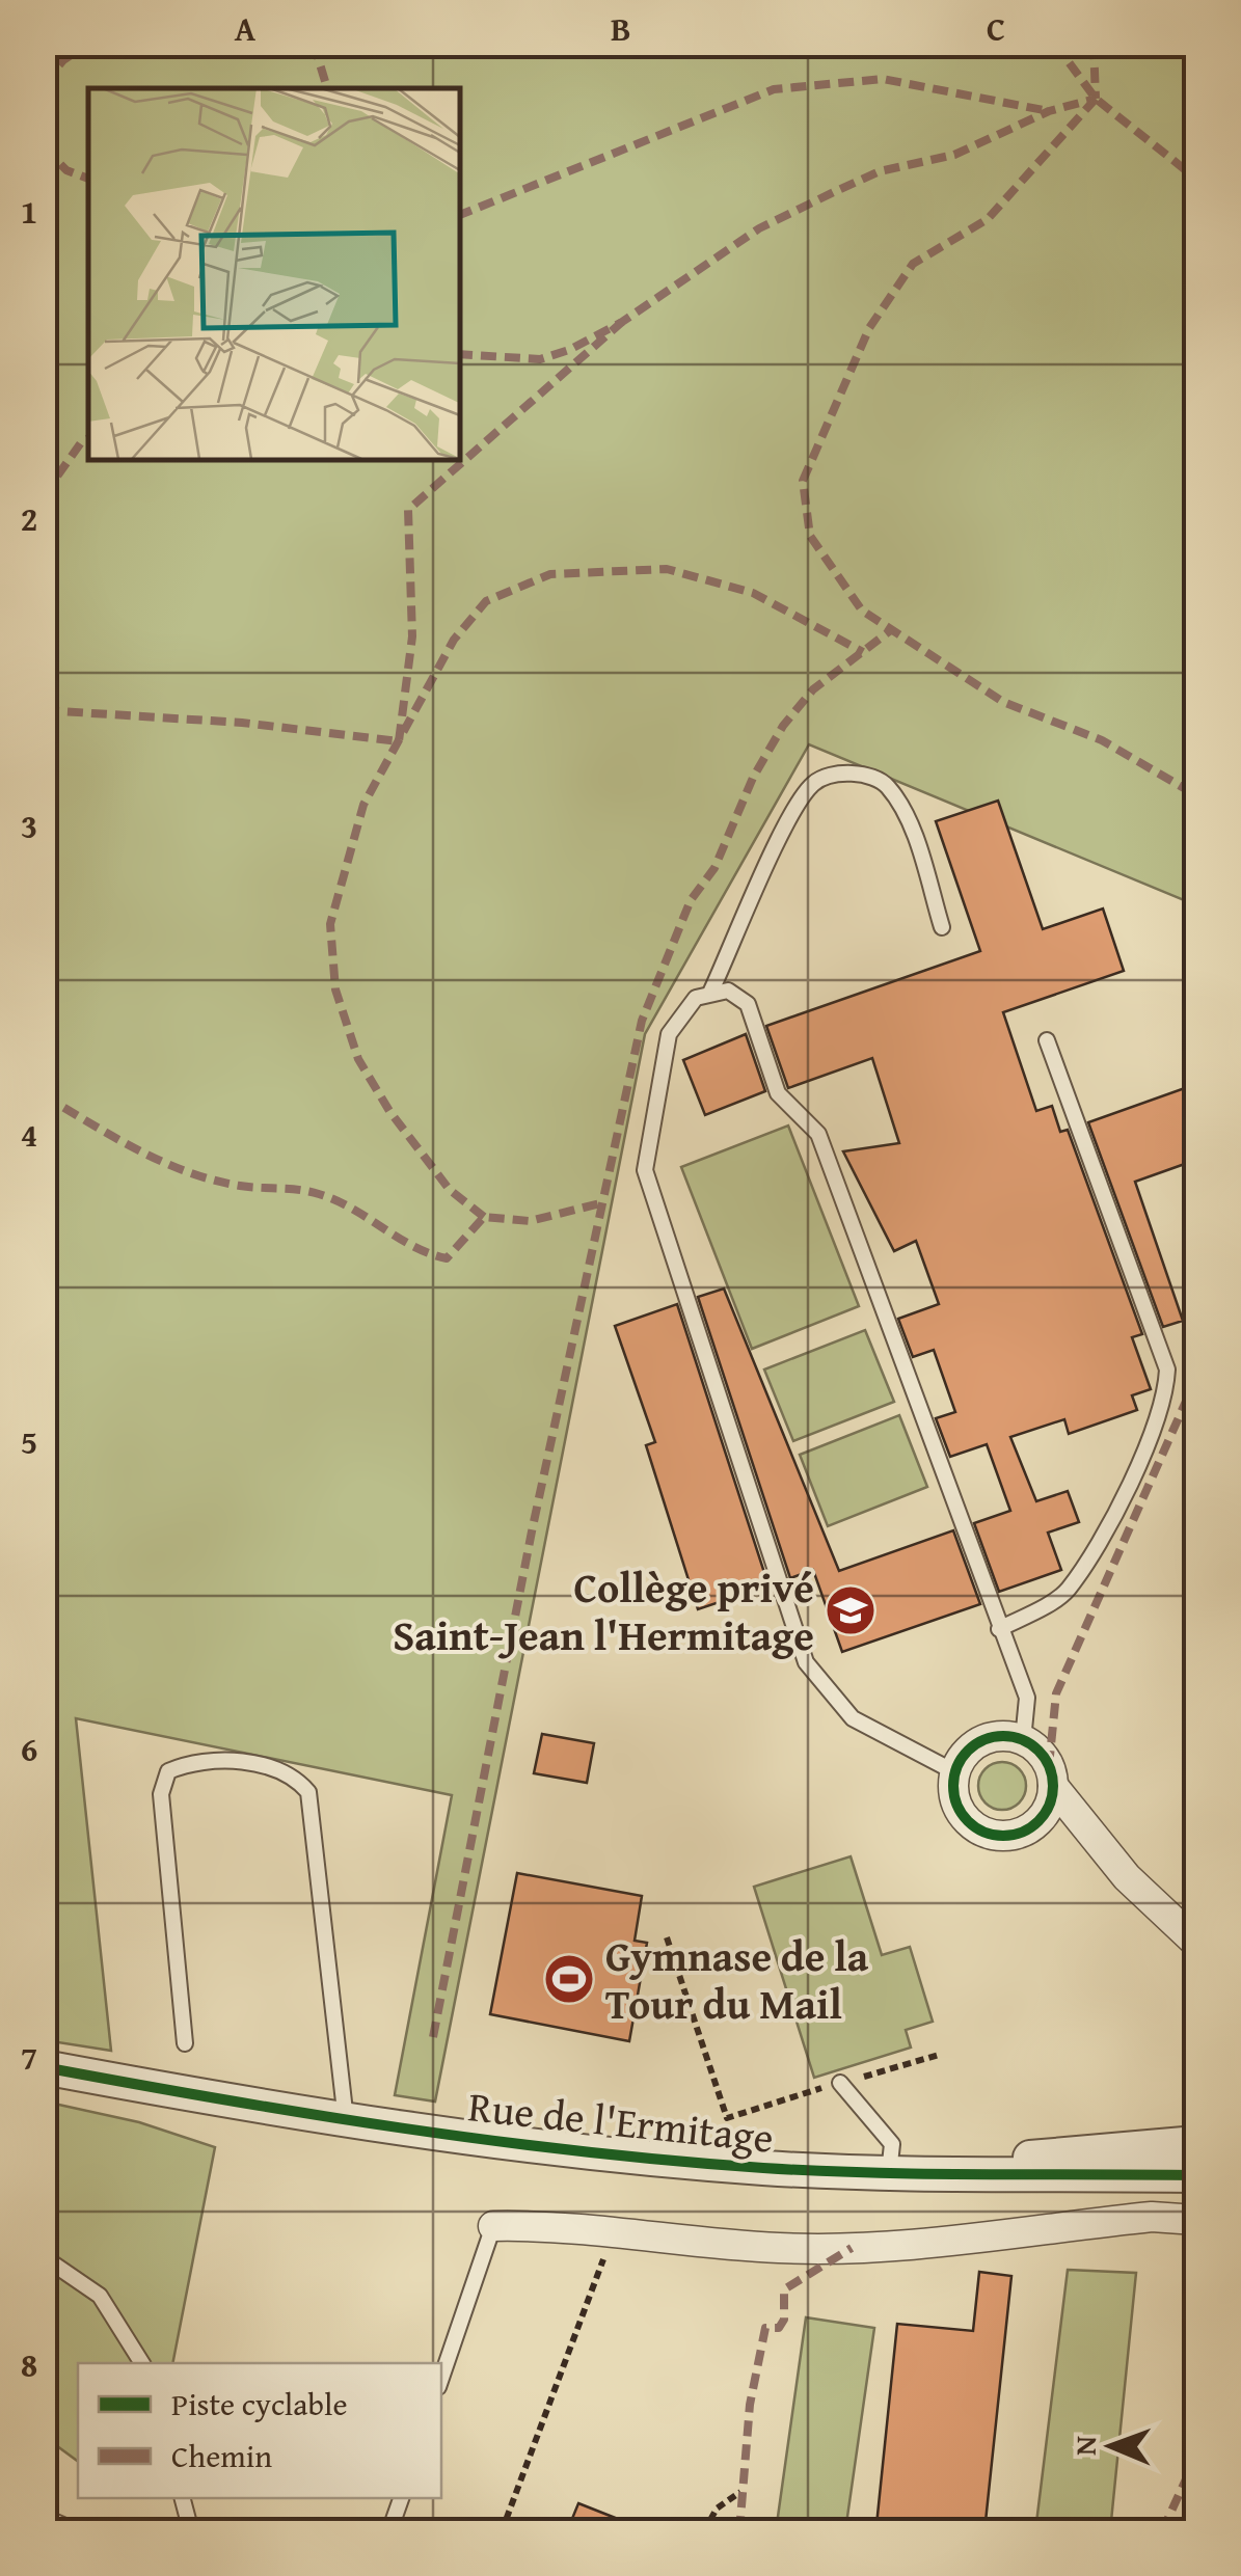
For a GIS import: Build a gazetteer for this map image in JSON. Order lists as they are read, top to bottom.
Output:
{
  "streets": {
    "street": ["Rue de l'Ermitage"]
  },
  "places": {
    "school or university": ["Collège privé Saint-Jean l'Hermitage"],
    "sports": ["Gymnase de la Tour du Mail"]
  },
  "legend": ["Piste cyclable", "Chemin"],
  "north": "left",
  "grid": {
    "columns": ["A", "B", "C"],
    "rows": [
      "1",
      "2",
      "3",
      "4",
      "5",
      "6",
      "7",
      "8"
    ]
  }
}
